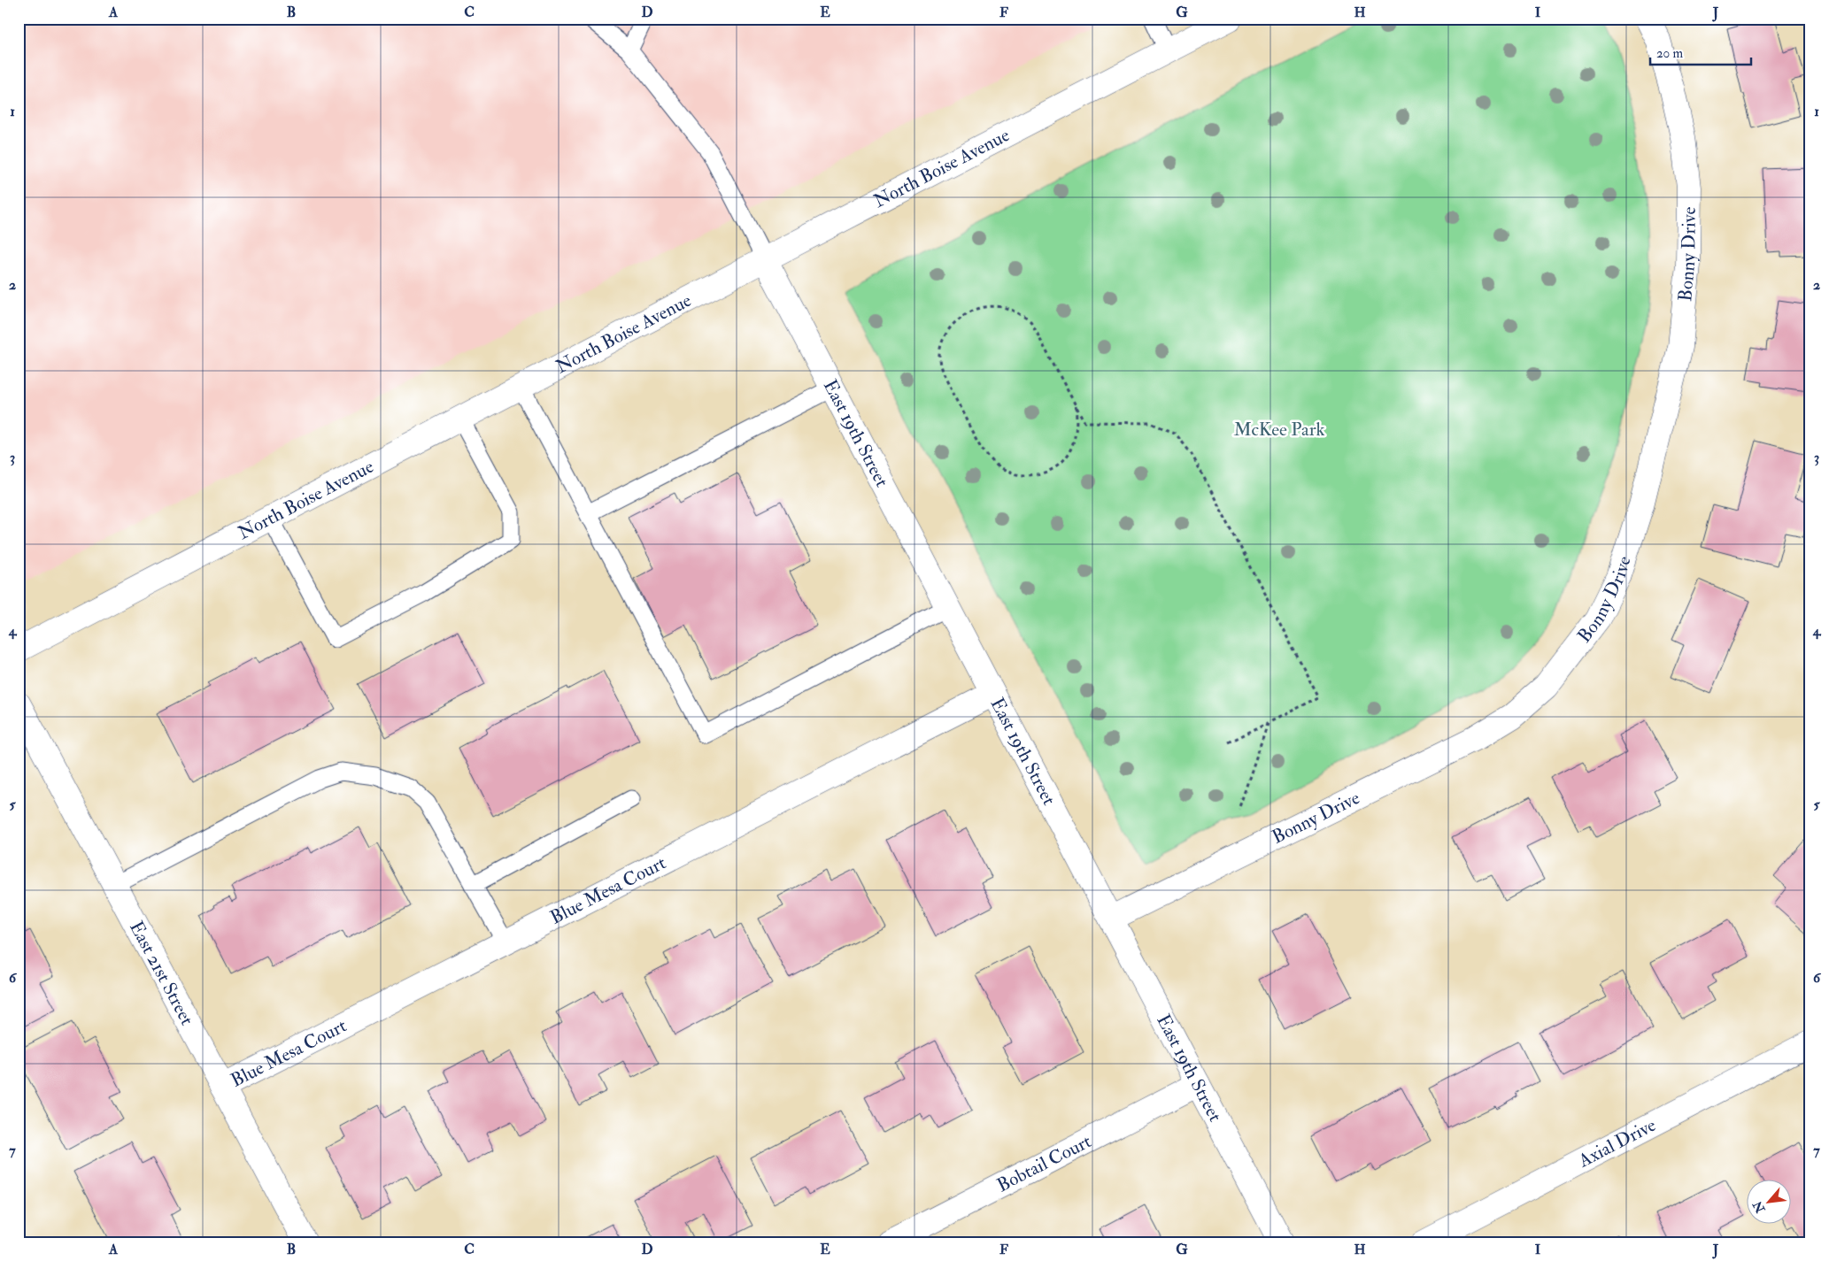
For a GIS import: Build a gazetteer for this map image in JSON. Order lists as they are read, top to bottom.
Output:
{
  "streets": {
    "street": [
      "North Boise Avenue",
      "Bonny Drive",
      "East 19th Street",
      "Blue Mesa Court",
      "East 21st Street",
      "Axial Drive",
      "Bobtail Court"
    ]
  },
  "crossings": [
    ["North Boise Avenue", "East 19th Street"],
    ["Bonny Drive", "East 19th Street"],
    ["East 19th Street", "Blue Mesa Court"],
    ["East 19th Street", "Bobtail Court"],
    ["Blue Mesa Court", "East 21st Street"]
  ],
  "parks": ["McKee Park"],
  "scale_bar": "20 m",
  "north": "bottom left",
  "grid": {
    "columns": [
      "A",
      "B",
      "C",
      "D",
      "E",
      "F",
      "G",
      "H",
      "I",
      "J"
    ],
    "rows": [
      "1",
      "2",
      "3",
      "4",
      "5",
      "6",
      "7"
    ]
  }
}
